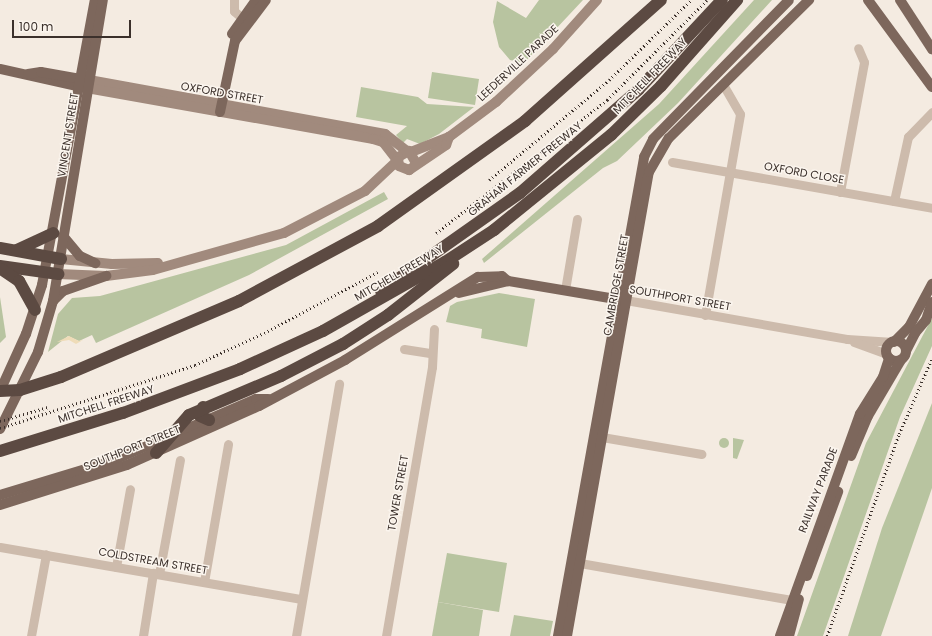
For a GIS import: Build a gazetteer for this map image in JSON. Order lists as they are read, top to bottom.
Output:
{
  "streets": {
    "highway": ["MITCHELL FREEWAY", "GRAHAM FARMER FREEWAY"],
    "main road": [
      "LEEDERVILLE PARADE",
      "OXFORD STREET",
      "VINCENT STREET",
      "CAMBRIDGE STREET",
      "SOUTHPORT STREET",
      "RAILWAY PARADE"
    ],
    "street": ["OXFORD CLOSE", "TOWER STREET", "COLDSTREAM STREET"]
  },
  "crossings": [
    ["LEEDERVILLE PARADE", "OXFORD STREET"],
    ["MITCHELL FREEWAY", "GRAHAM FARMER FREEWAY"],
    ["OXFORD STREET", "VINCENT STREET"],
    ["CAMBRIDGE STREET", "SOUTHPORT STREET"],
    ["SOUTHPORT STREET", "RAILWAY PARADE"]
  ],
  "scale_bar": "100 m"
}
